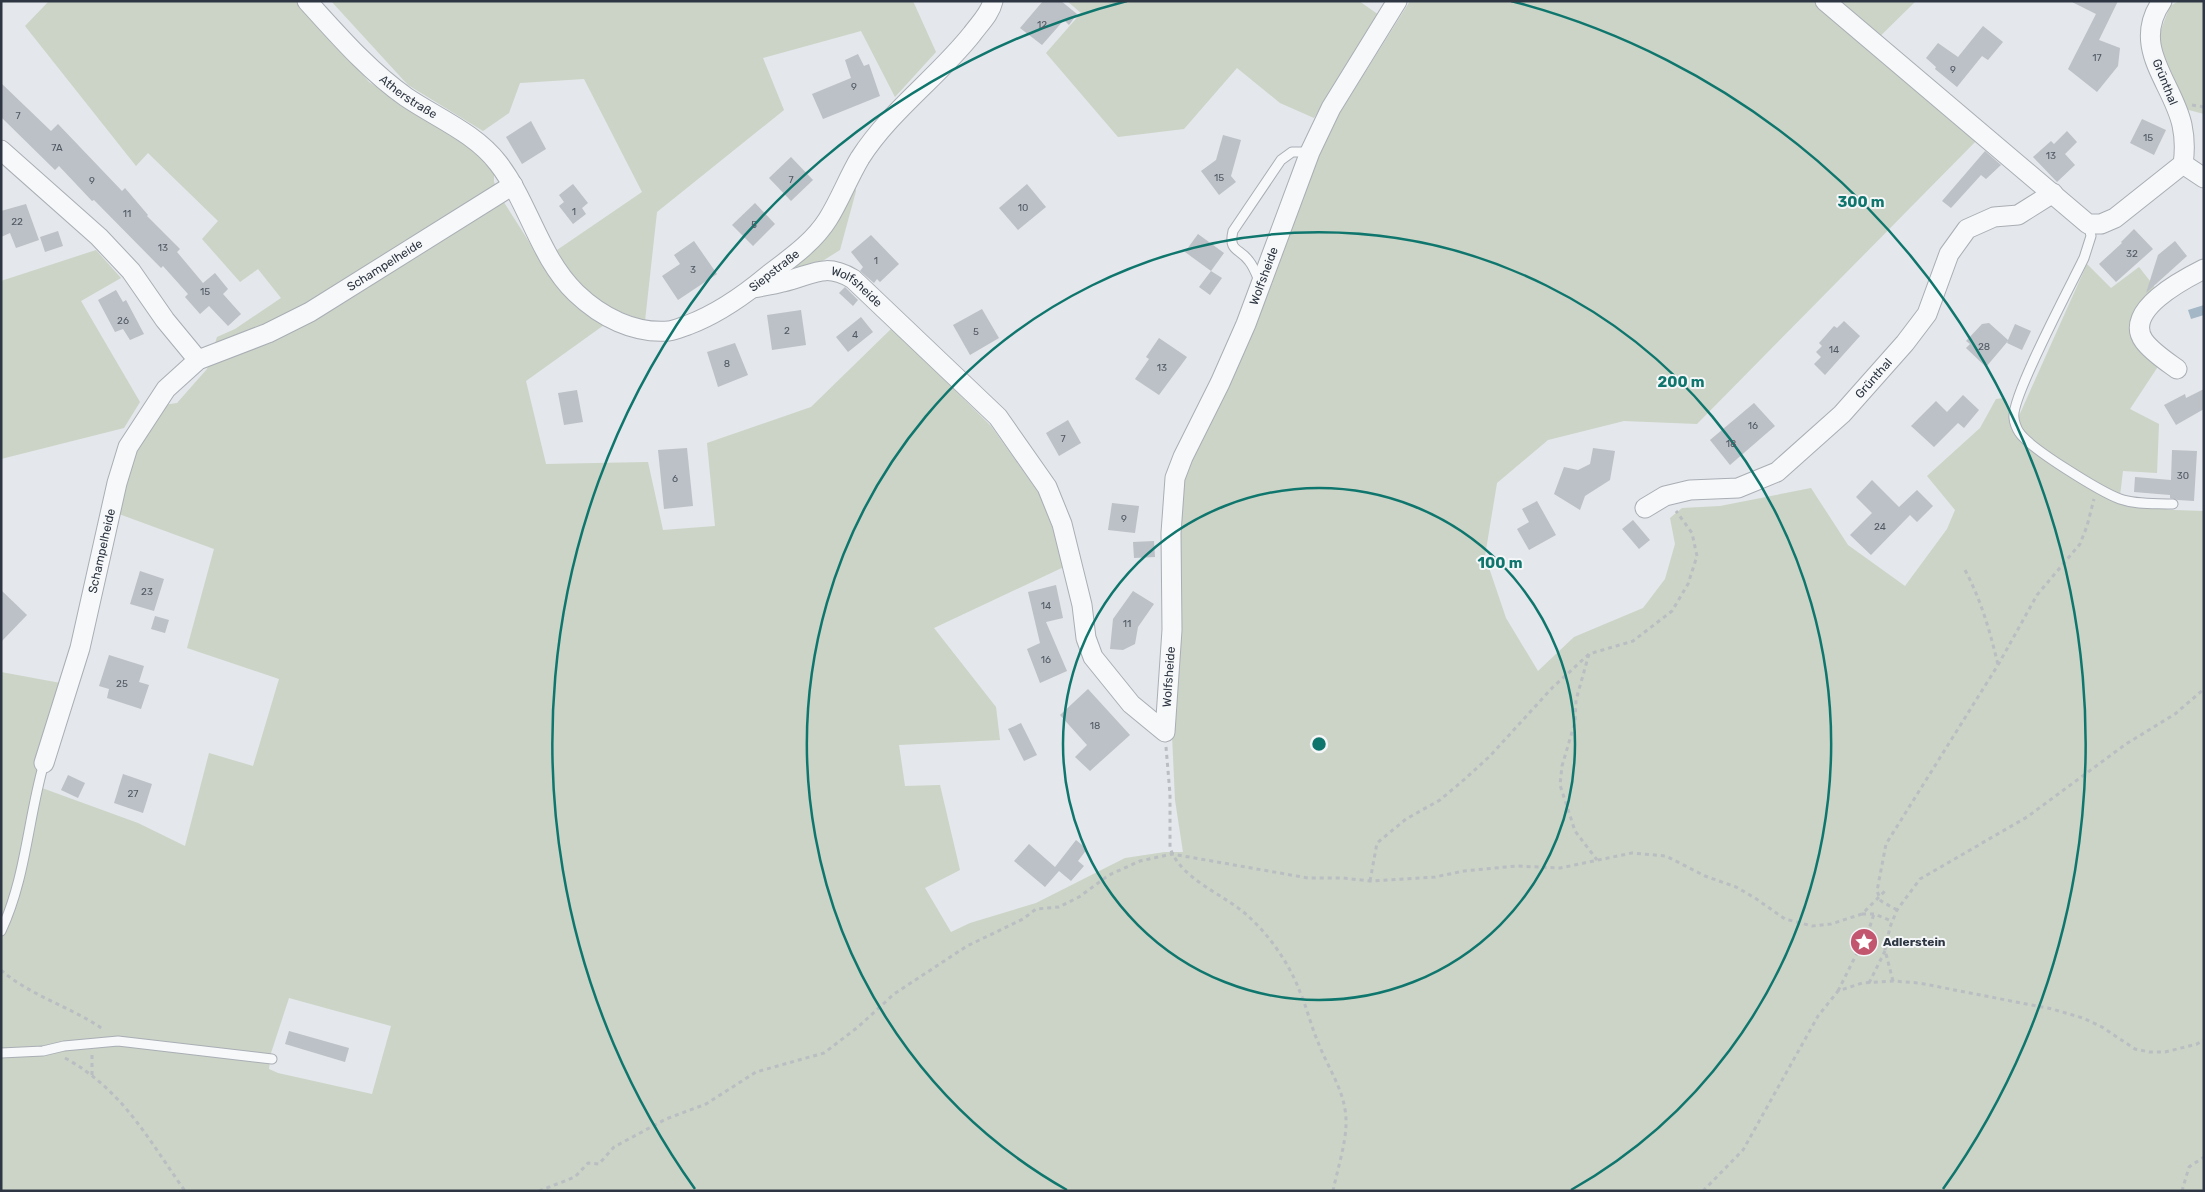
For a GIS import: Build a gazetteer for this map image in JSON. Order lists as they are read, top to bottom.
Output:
{
  "streets": {
    "street": [
      "Grünthal",
      "Atherstraße",
      "Schampelheide",
      "Siepstraße",
      "Wolfsheide"
    ]
  },
  "crossings": [
    ["Atherstraße", "Schampelheide"],
    ["Atherstraße", "Siepstraße"],
    ["Schampelheide", "Siepstraße"],
    ["Siepstraße", "Wolfsheide"]
  ],
  "places": {
    "place": ["Adlerstein"]
  },
  "house_numbers": [
    "12",
    "17",
    "9",
    "9",
    "7",
    "15",
    "7A",
    "13",
    "15",
    "7",
    "9",
    "10",
    "1",
    "11",
    "22",
    "5",
    "13",
    "32",
    "1",
    "3",
    "15",
    "26",
    "2",
    "5",
    "4",
    "28",
    "14",
    "8",
    "13",
    "16",
    "7",
    "18",
    "30",
    "6",
    "9",
    "24",
    "23",
    "14",
    "11",
    "16",
    "25",
    "18",
    "27"
  ],
  "rings": ["300 m", "200 m", "100 m"]
}
